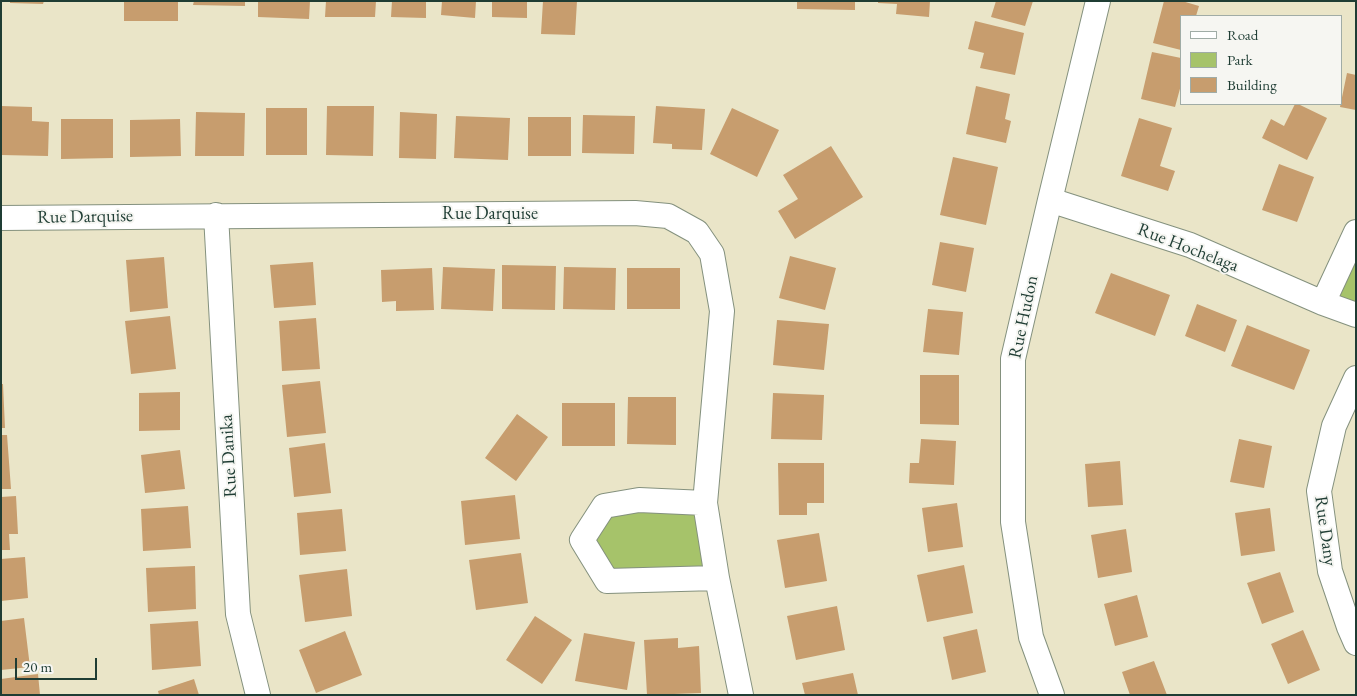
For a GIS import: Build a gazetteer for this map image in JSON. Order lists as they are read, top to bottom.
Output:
{
  "streets": {
    "street": [
      "Rue Darquise",
      "Rue Hochelaga",
      "Rue Hudon",
      "Rue Danika",
      "Rue Dany"
    ]
  },
  "crossings": [
    ["Rue Darquise", "Rue Danika"],
    ["Rue Hochelaga", "Rue Hudon"]
  ],
  "legend": ["Road", "Park", "Building"],
  "scale_bar": "20 m"
}
